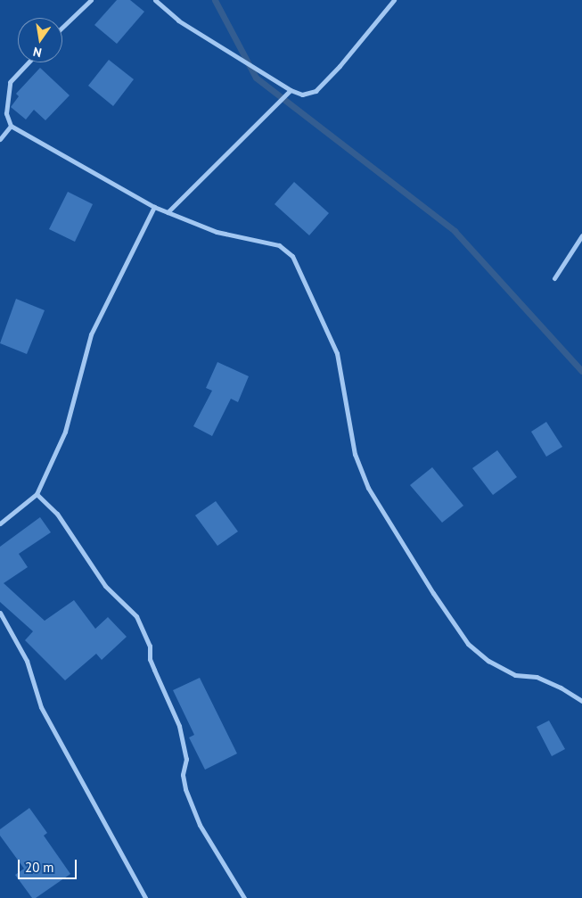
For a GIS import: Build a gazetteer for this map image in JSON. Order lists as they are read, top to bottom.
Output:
{
  "scale_bar": "20 m",
  "north": "bottom"
}
